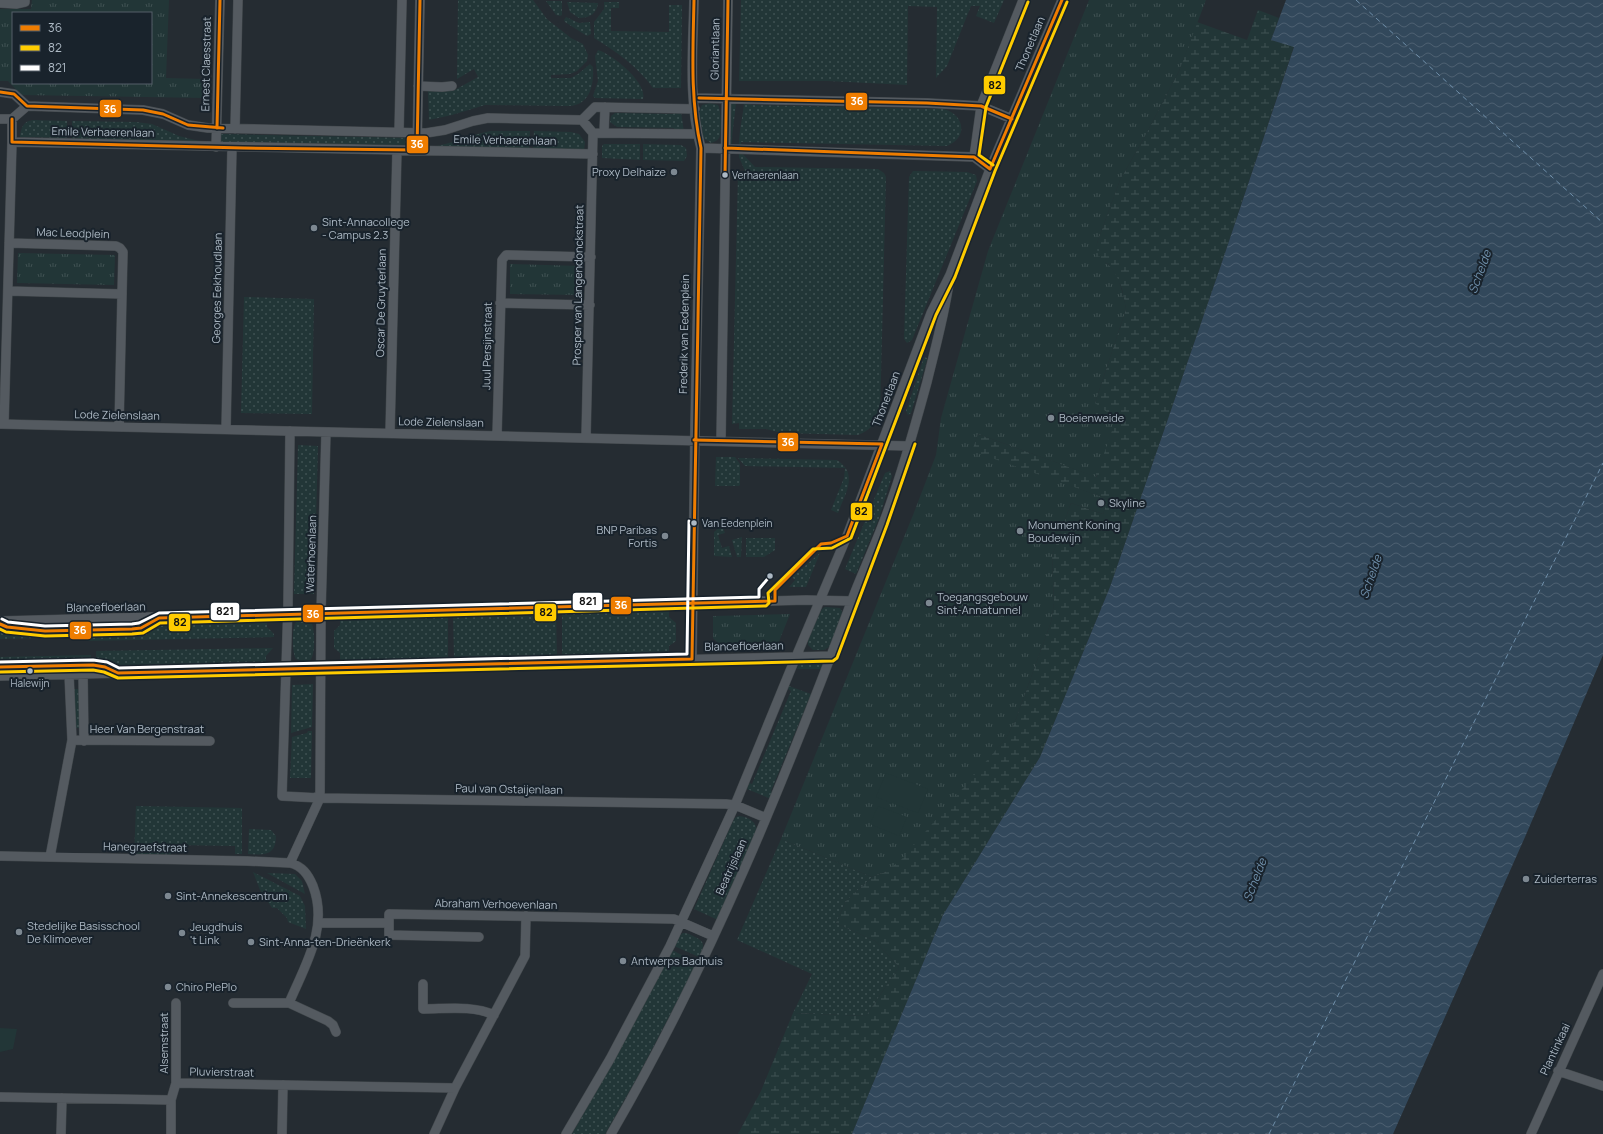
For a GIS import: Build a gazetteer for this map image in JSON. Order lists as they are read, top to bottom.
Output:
{
  "streets": {
    "street": [
      "Thonetlaan",
      "Gloriantlaan",
      "Ernest Claesstraat",
      "Emile Verhaerenlaan",
      "Mac Leodplein",
      "Prosper van Langendonckstraat",
      "Georges Eekhoudlaan",
      "Oscar De Gruyterlaan",
      "Frederik van Eedenplein",
      "Juul Persijnstraat",
      "Lode Zielenslaan",
      "Waterhoenlaan",
      "Blancefloerlaan",
      "Heer Van Bergenstraat",
      "Paul van Ostaijenlaan",
      "Hanegraefstraat",
      "Beatrijslaan",
      "Abraham Verhoevenlaan",
      "Alsemstraat",
      "Plantinkaai",
      "Pluvierstraat"
    ]
  },
  "crossings": [
    ["Thonetlaan", "Lode Zielenslaan"],
    ["Thonetlaan", "Blancefloerlaan"],
    ["Thonetlaan", "Beatrijslaan"],
    ["Gloriantlaan", "Frederik van Eedenplein"],
    ["Ernest Claesstraat", "Emile Verhaerenlaan"],
    ["Emile Verhaerenlaan", "Prosper van Langendonckstraat"],
    ["Emile Verhaerenlaan", "Georges Eekhoudlaan"],
    ["Emile Verhaerenlaan", "Oscar De Gruyterlaan"],
    ["Prosper van Langendonckstraat", "Juul Persijnstraat"],
    ["Prosper van Langendonckstraat", "Lode Zielenslaan"],
    ["Georges Eekhoudlaan", "Lode Zielenslaan"],
    ["Oscar De Gruyterlaan", "Lode Zielenslaan"],
    ["Frederik van Eedenplein", "Lode Zielenslaan"],
    ["Frederik van Eedenplein", "Blancefloerlaan"],
    ["Juul Persijnstraat", "Lode Zielenslaan"],
    ["Lode Zielenslaan", "Waterhoenlaan"],
    ["Waterhoenlaan", "Blancefloerlaan"],
    ["Waterhoenlaan", "Paul van Ostaijenlaan"],
    ["Blancefloerlaan", "Heer Van Bergenstraat"],
    ["Blancefloerlaan", "Beatrijslaan"],
    ["Paul van Ostaijenlaan", "Beatrijslaan"],
    ["Beatrijslaan", "Abraham Verhoevenlaan"],
    ["Alsemstraat", "Pluvierstraat"]
  ],
  "water": ["Schelde"],
  "places": [
    "Proxy Delhaize",
    "Verhaerenlaan",
    "Sint-Annacollege - Campus 2.3",
    "Boeienweide",
    "Skyline",
    "Van Eedenplein",
    "Monument Koning Boudewijn",
    "BNP Paribas Fortis",
    "Toegangsgebouw Sint-Annatunnel",
    "Halewijn",
    "Zuiderterras",
    "Sint-Annekescentrum",
    "Stedelijke Basisschool De Klimoever",
    "Jeugdhuis 't Link",
    "Sint-Anna-ten-Drieënkerk",
    "Antwerps Badhuis",
    "Chiro PlePlo"
  ],
  "lines": ["transit line 36", "transit line 82", "transit line 821"],
  "legend": ["36", "82", "821"]
}
